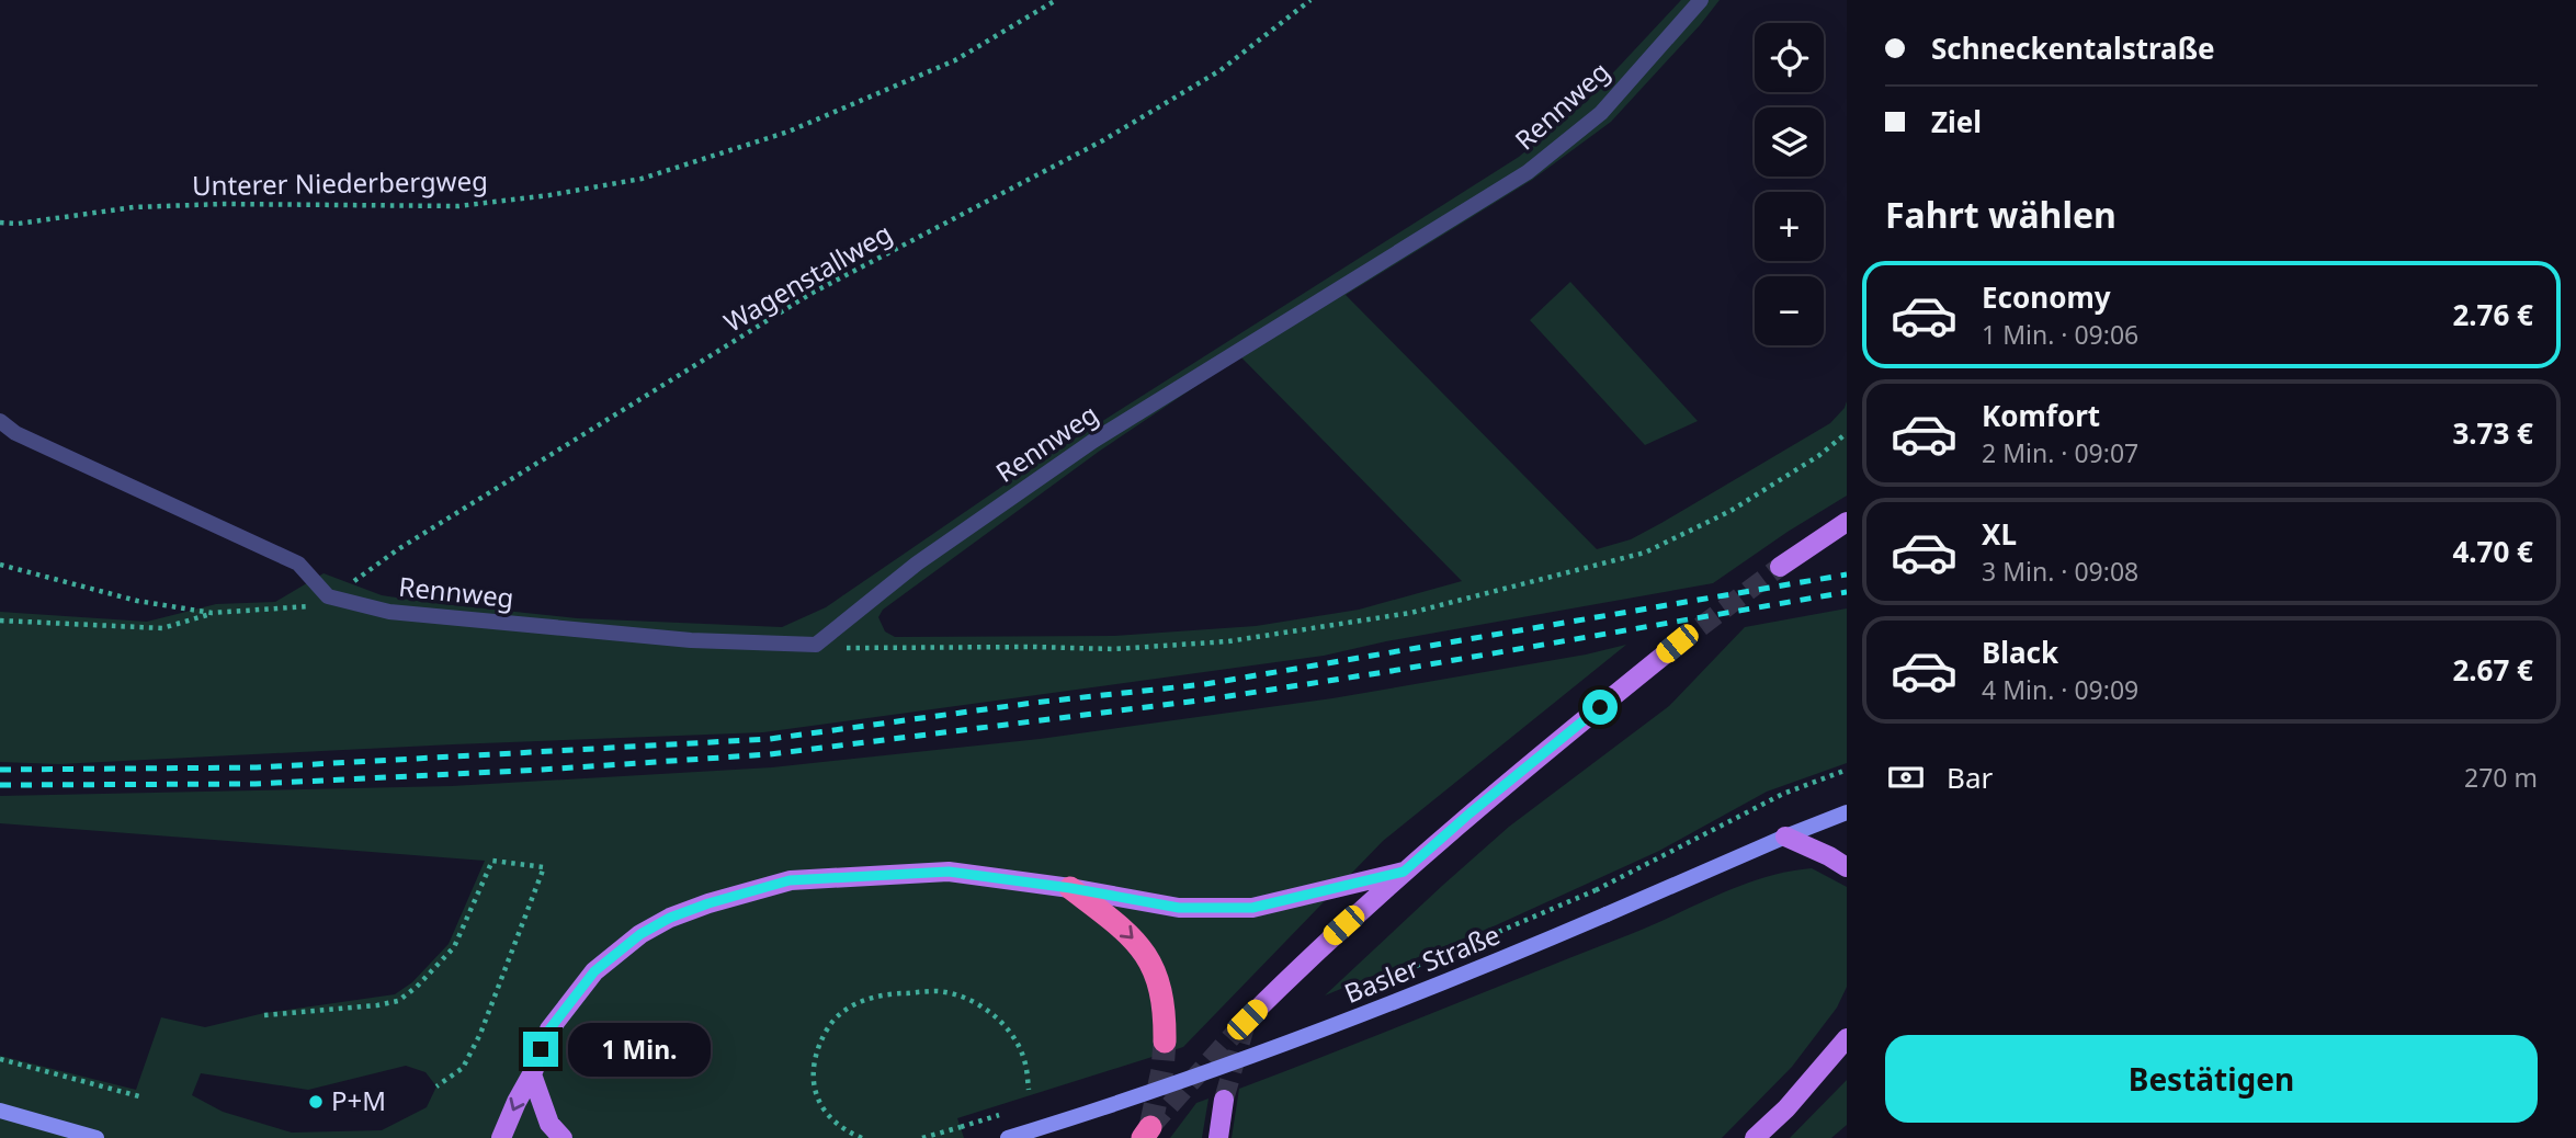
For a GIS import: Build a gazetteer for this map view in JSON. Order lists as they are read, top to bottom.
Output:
{
  "streets": {
    "main road": ["Basler Straße"],
    "street": ["Rennweg"],
    "path": ["Unterer Niederbergweg", "Wagenstallweg"]
  },
  "crossings": [
    ["Rennweg", "Wagenstallweg"]
  ],
  "places": ["P+M"],
  "page": {
    "banner": ["Schneckentalstraße", "Ziel"],
    "map_buttons": ["+", "−"],
    "heading": "Fahrt wählen",
    "list": [
      {
        "name": "Economy",
        "note": "1 Min. · 09:06",
        "value": "2.76 €"
      },
      {
        "name": "Komfort",
        "note": "2 Min. · 09:07",
        "value": "3.73 €"
      },
      {
        "name": "XL",
        "note": "3 Min. · 09:08",
        "value": "4.70 €"
      },
      {
        "name": "Black",
        "note": "4 Min. · 09:09",
        "value": "2.67 €"
      }
    ],
    "pay": ["Bar", "270 m"],
    "buttons": "Bestätigen",
    "bubble": "1 Min."
  }
}
